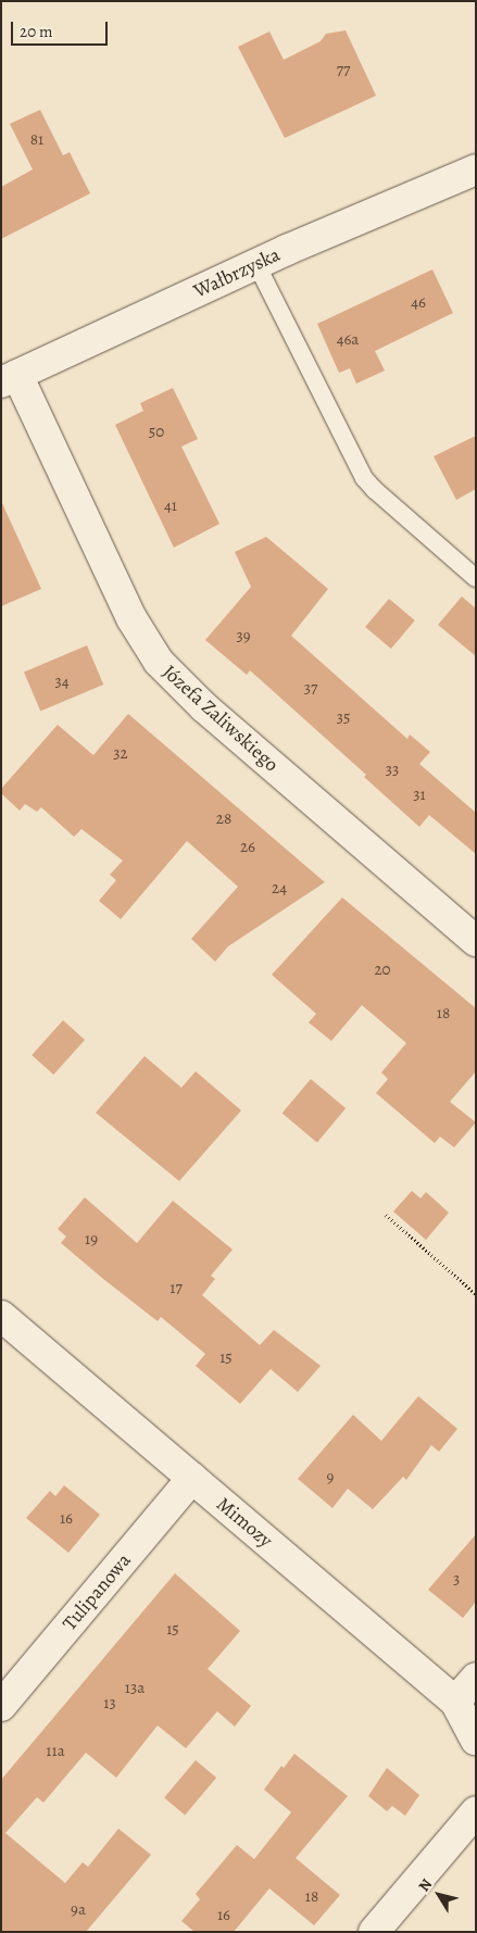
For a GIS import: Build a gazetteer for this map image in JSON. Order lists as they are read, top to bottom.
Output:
{
  "streets": {
    "street": [
      "Wałbrzyska",
      "Józefa Zaliwskiego",
      "Mimozy",
      "Tulipanowa"
    ]
  },
  "crossings": [
    ["Wałbrzyska", "Józefa Zaliwskiego"],
    ["Mimozy", "Tulipanowa"]
  ],
  "house_numbers": [
    "77",
    "81",
    "46",
    "46a",
    "50",
    "41",
    "39",
    "34",
    "37",
    "35",
    "32",
    "33",
    "31",
    "28",
    "26",
    "24",
    "20",
    "18",
    "19",
    "17",
    "15",
    "9",
    "16",
    "3",
    "15",
    "13a",
    "13",
    "11a",
    "18",
    "9a",
    "16"
  ],
  "scale_bar": "20 m",
  "north": "top left"
}
